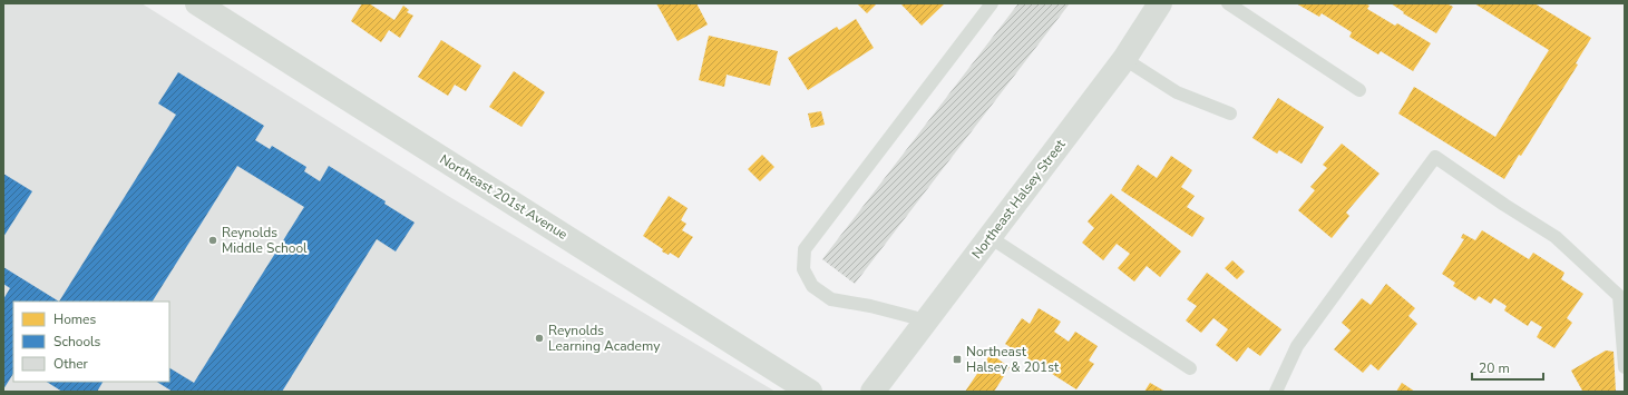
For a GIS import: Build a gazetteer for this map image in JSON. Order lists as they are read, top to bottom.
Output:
{
  "streets": {
    "street": ["Northeast 201st Avenue", "Northeast Halsey Street"]
  },
  "places": {
    "other": ["Reynolds Middle School", "Reynolds Learning Academy"],
    "transit": ["Northeast Halsey & 201st"]
  },
  "legend": ["Homes", "Schools", "Other"],
  "scale_bar": "20 m"
}
